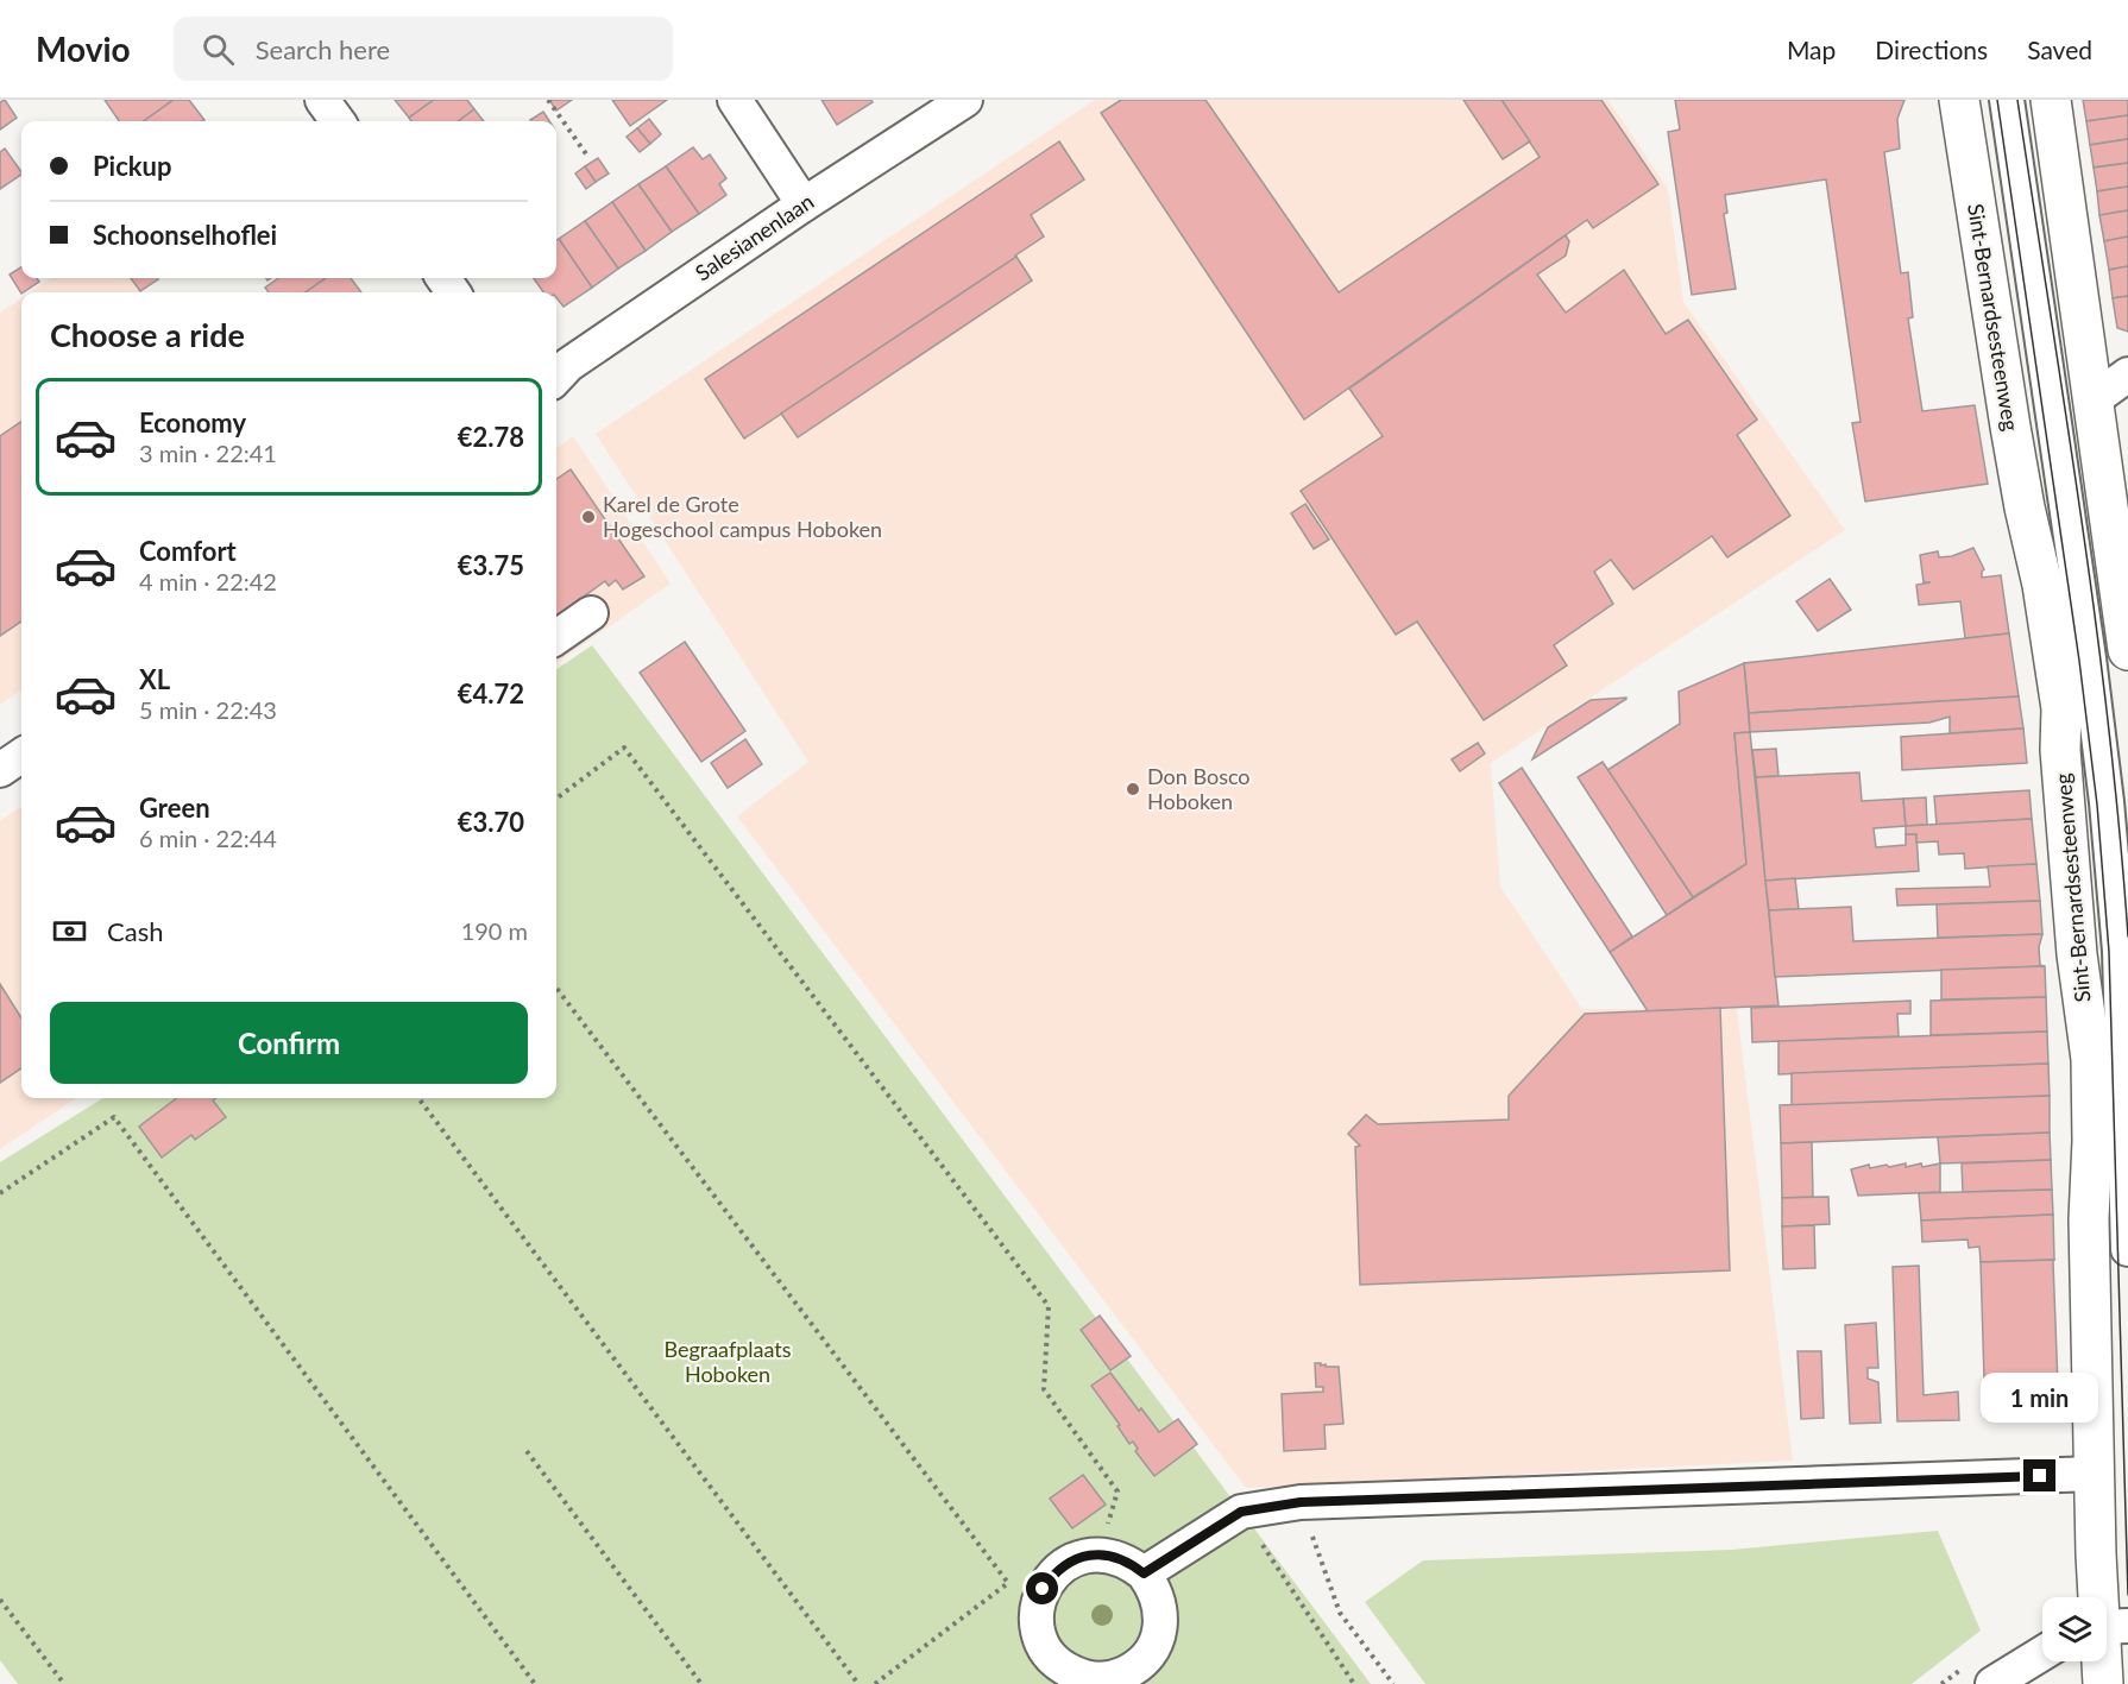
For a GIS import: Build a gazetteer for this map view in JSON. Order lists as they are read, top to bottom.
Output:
{
  "streets": {
    "main road": ["Sint-Bernardsesteenweg"],
    "street": ["Salesianenlaan"]
  },
  "parks": ["Begraafplaats Hoboken"],
  "places": ["Karel de Grote Hogeschool campus Hoboken", "Don Bosco Hoboken"],
  "page": {
    "header": "Movio",
    "search": "Search here",
    "nav": ["Map", "Directions", "Saved"],
    "banner": ["Pickup", "Schoonselhoflei"],
    "heading": "Choose a ride",
    "list": [
      {
        "name": "Economy",
        "note": "3 min · 22:41",
        "value": "€2.78"
      },
      {
        "name": "Comfort",
        "note": "4 min · 22:42",
        "value": "€3.75"
      },
      {
        "name": "XL",
        "note": "5 min · 22:43",
        "value": "€4.72"
      },
      {
        "name": "Green",
        "note": "6 min · 22:44",
        "value": "€3.70"
      }
    ],
    "pay": ["Cash", "190 m"],
    "buttons": "Confirm",
    "bubble": "1 min"
  }
}
